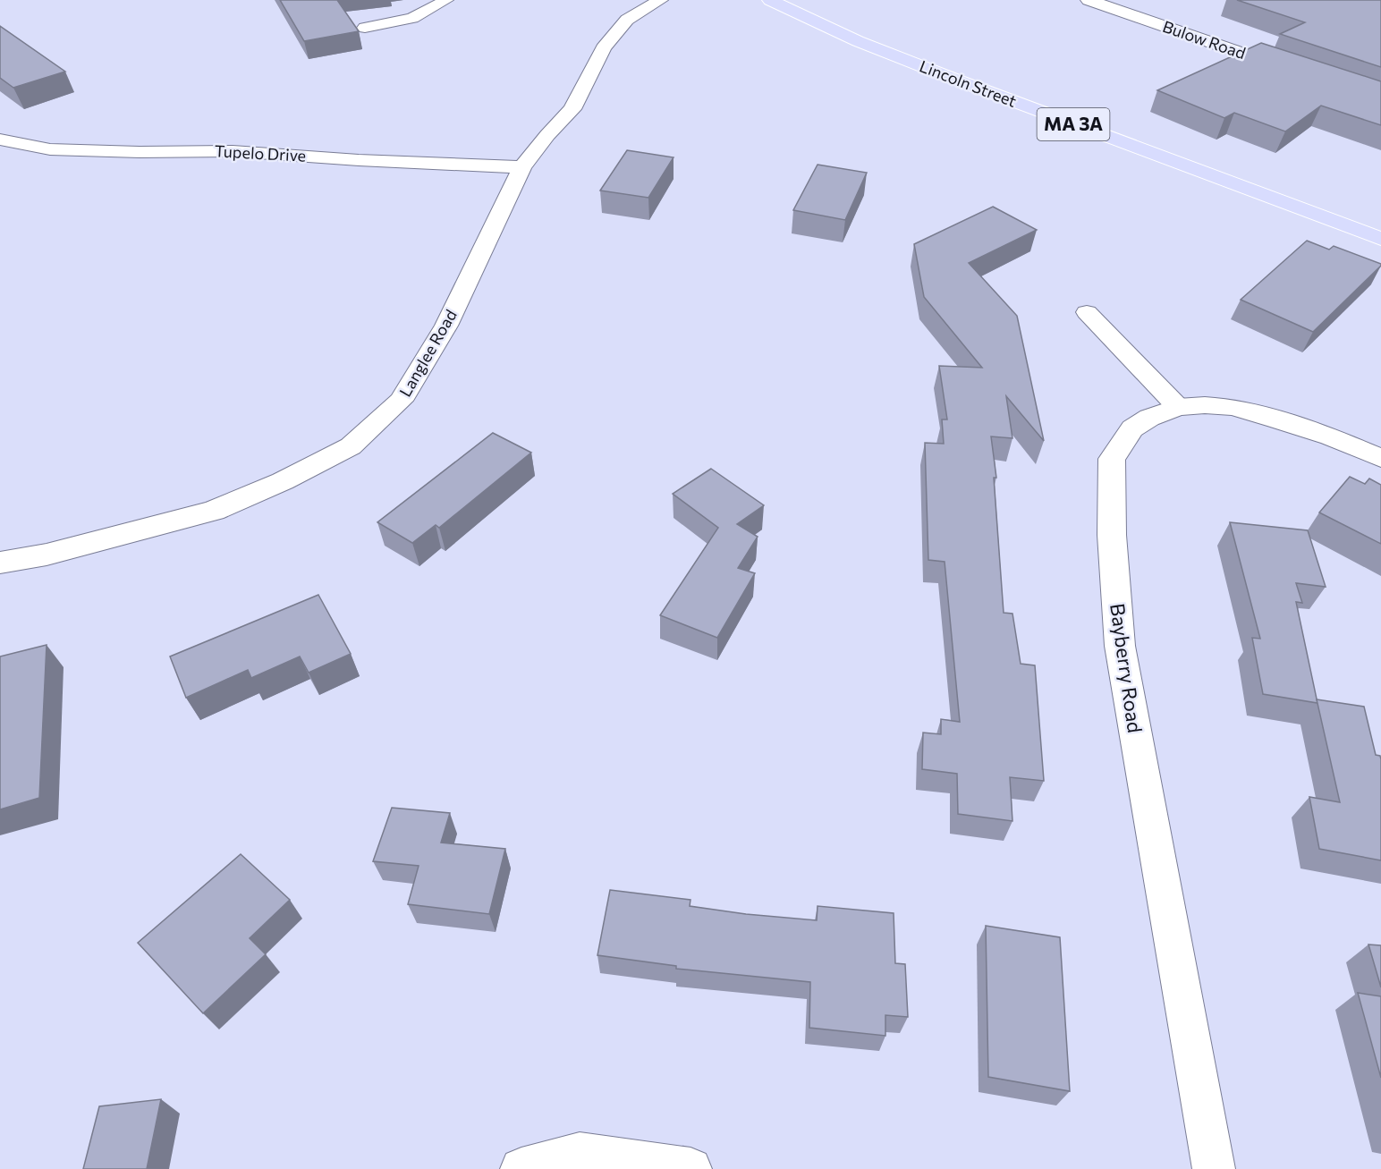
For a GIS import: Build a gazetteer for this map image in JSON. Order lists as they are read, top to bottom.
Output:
{
  "streets": {
    "main road": ["Lincoln Street", "MA 3A"],
    "street": [
      "Bulow Road",
      "Tupelo Drive",
      "Langlee Road",
      "Bayberry Road"
    ]
  },
  "crossings": [
    ["Tupelo Drive", "Langlee Road"]
  ]
}
